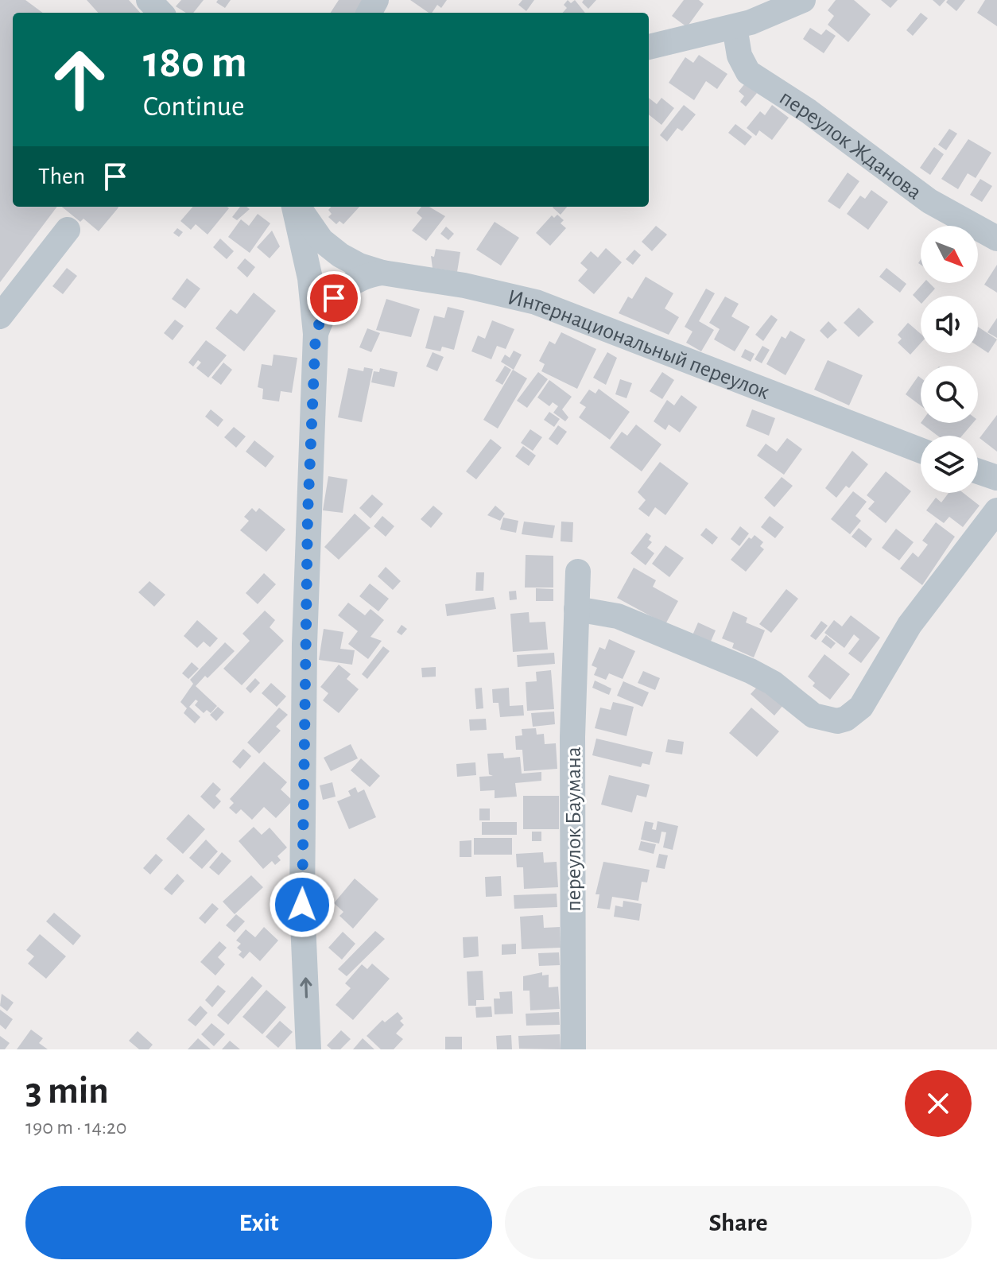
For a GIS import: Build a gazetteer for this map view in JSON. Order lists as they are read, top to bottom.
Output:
{
  "streets": {
    "street": ["переулок Жданова", "Интернациональный переулок", "переулок Баумана"]
  },
  "north": "bottom right",
  "page": {
    "turn": ["180 m", "Continue"],
    "then": "Then",
    "heading": ["3 min", "190 m · 14:20"],
    "buttons": ["Exit", "Share"]
  }
}
